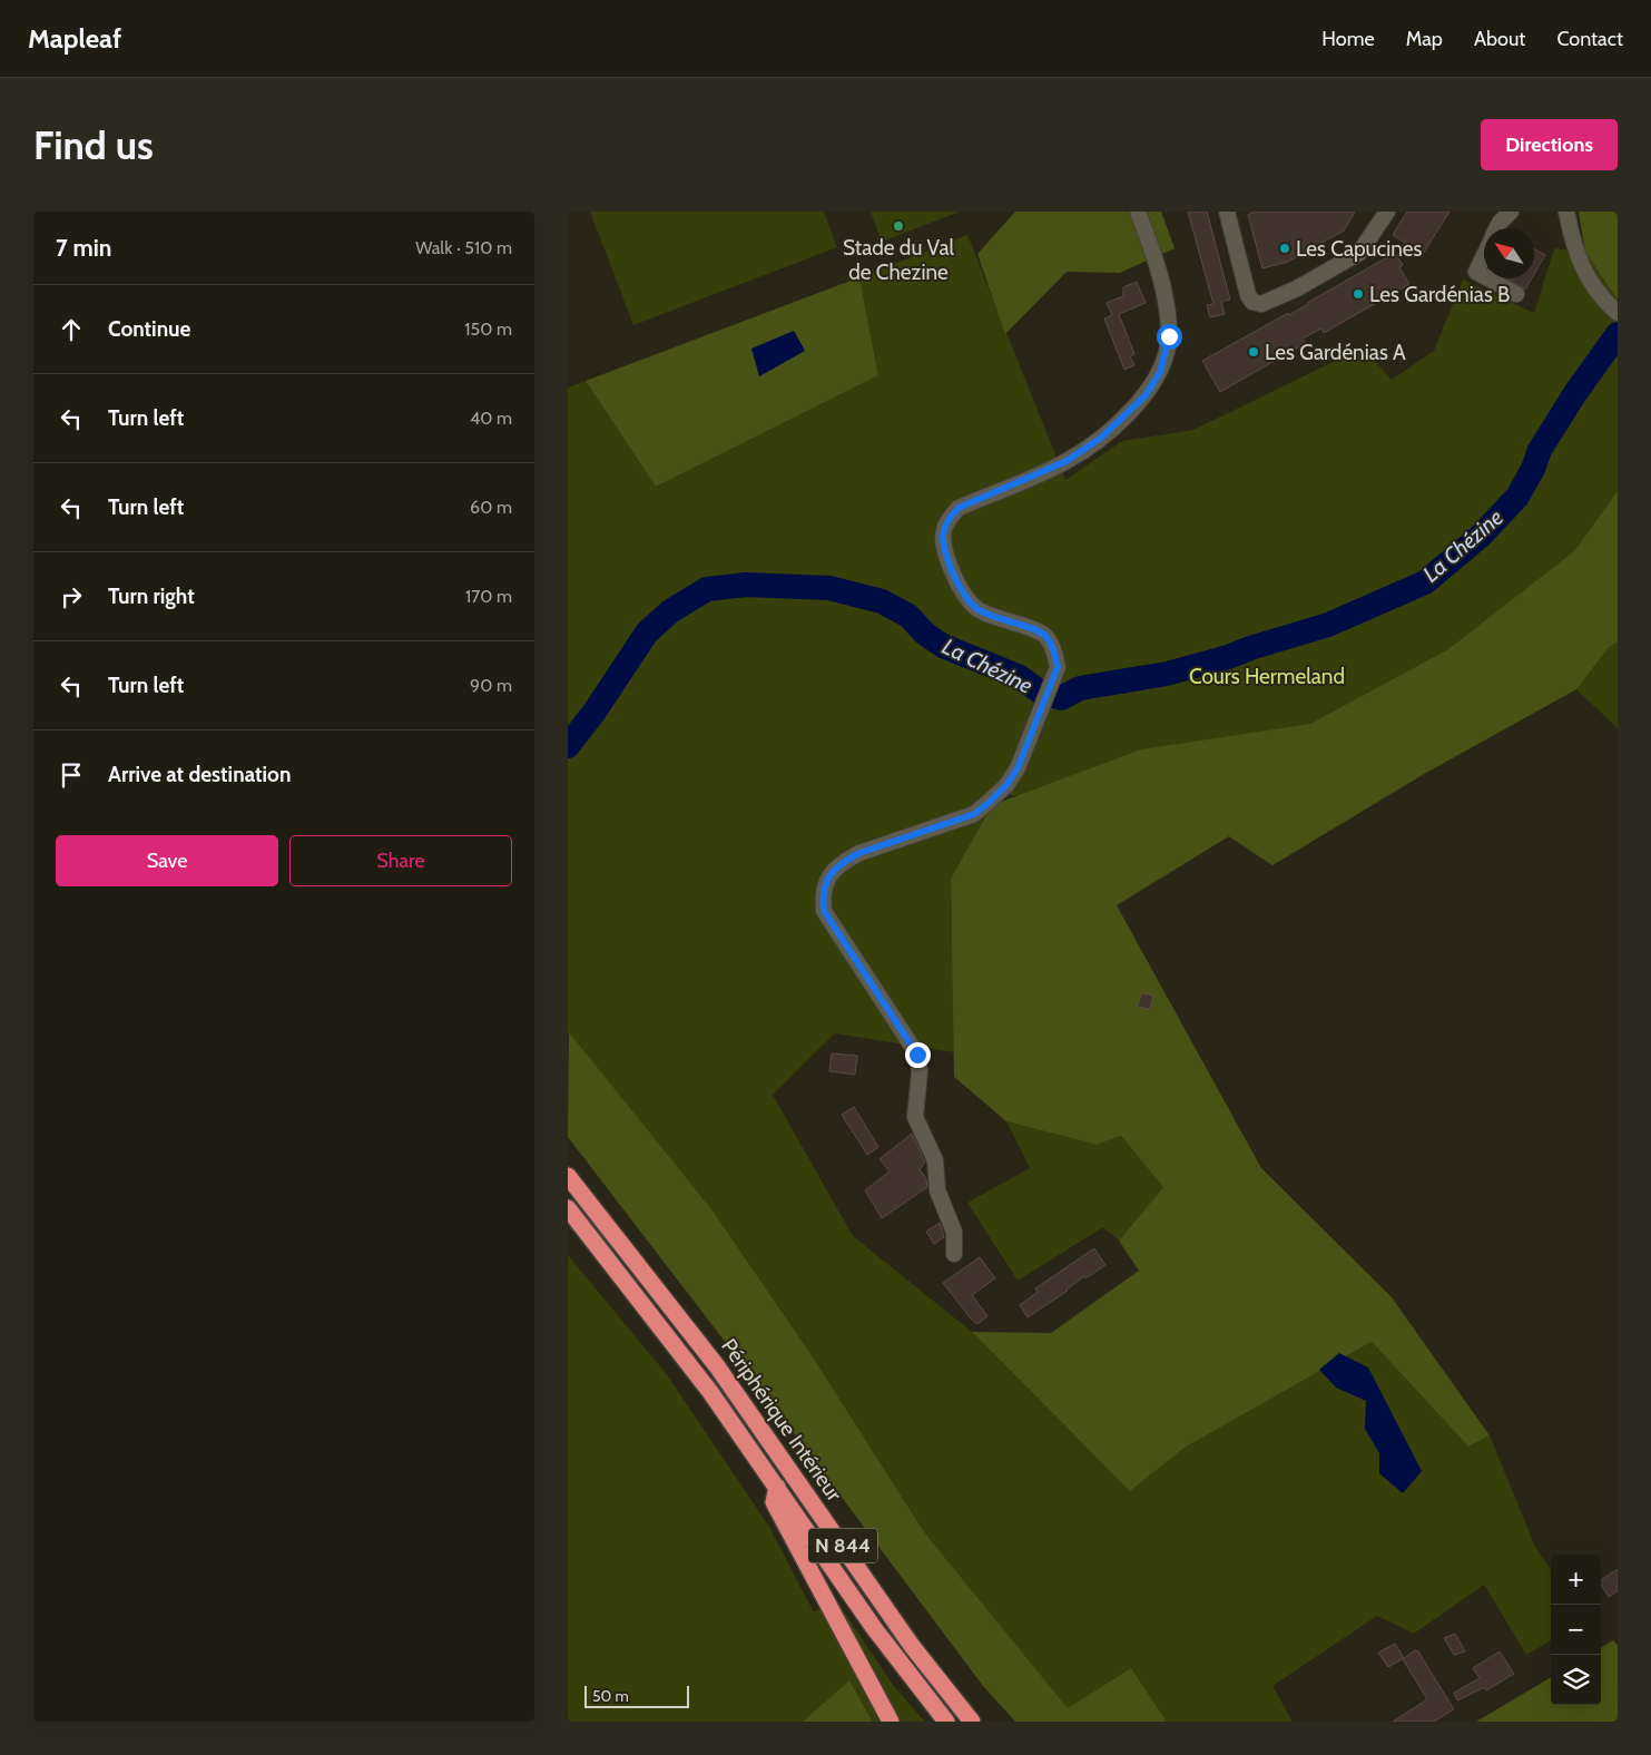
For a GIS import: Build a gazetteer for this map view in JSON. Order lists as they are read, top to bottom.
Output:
{
  "streets": {
    "highway": ["Périphérique Intérieur", "N 844"]
  },
  "water": ["La Chézine"],
  "parks": ["Cours Hermeland"],
  "places": [
    "Stade du Val de Chezine",
    "Les Capucines",
    "Les Gardénias B",
    "Les Gardénias A"
  ],
  "scale_bar": "50 m",
  "north": "top left",
  "page": {
    "header": "Mapleaf",
    "nav": [
      "Home",
      "Map",
      "About",
      "Contact"
    ],
    "buttons": [
      "Directions",
      ["Save", "Share"]
    ],
    "title": "Find us",
    "heading": ["7 min", "Walk · 510 m"],
    "list": [
      ["Continue", "150 m"],
      ["Turn left", "40 m"],
      ["Turn left", "60 m"],
      ["Turn right", "170 m"],
      ["Turn left", "90 m"],
      "Arrive at destination"
    ],
    "map_buttons": ["+", "−"],
    "scale": "50 m"
  }
}
